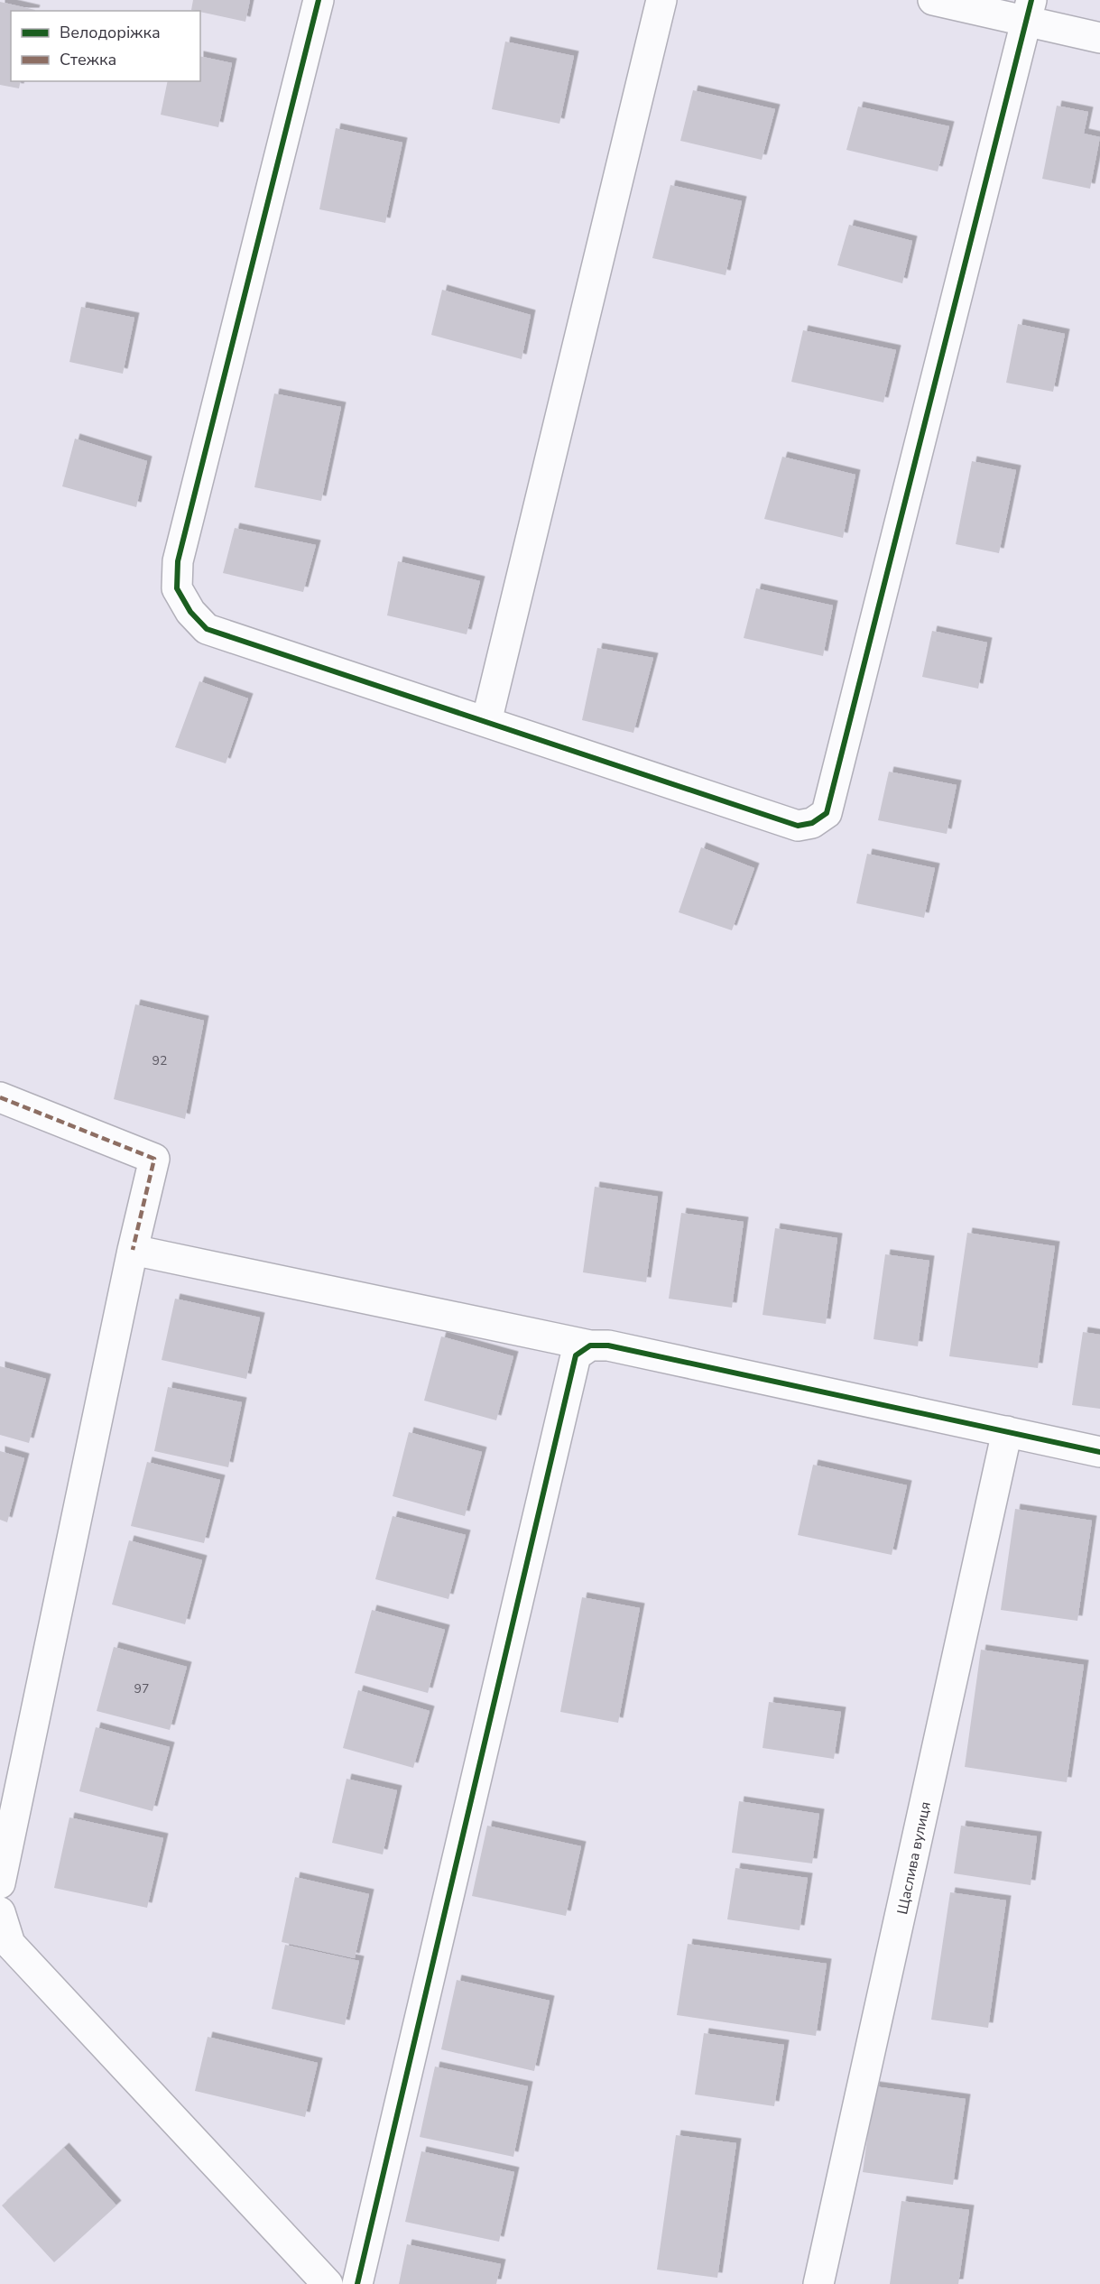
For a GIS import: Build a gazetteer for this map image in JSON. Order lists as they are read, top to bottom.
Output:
{
  "streets": {
    "street": ["Щаслива вулиця"]
  },
  "house_numbers": ["92", "97"],
  "legend": ["Велодоріжка", "Стежка"]
}
